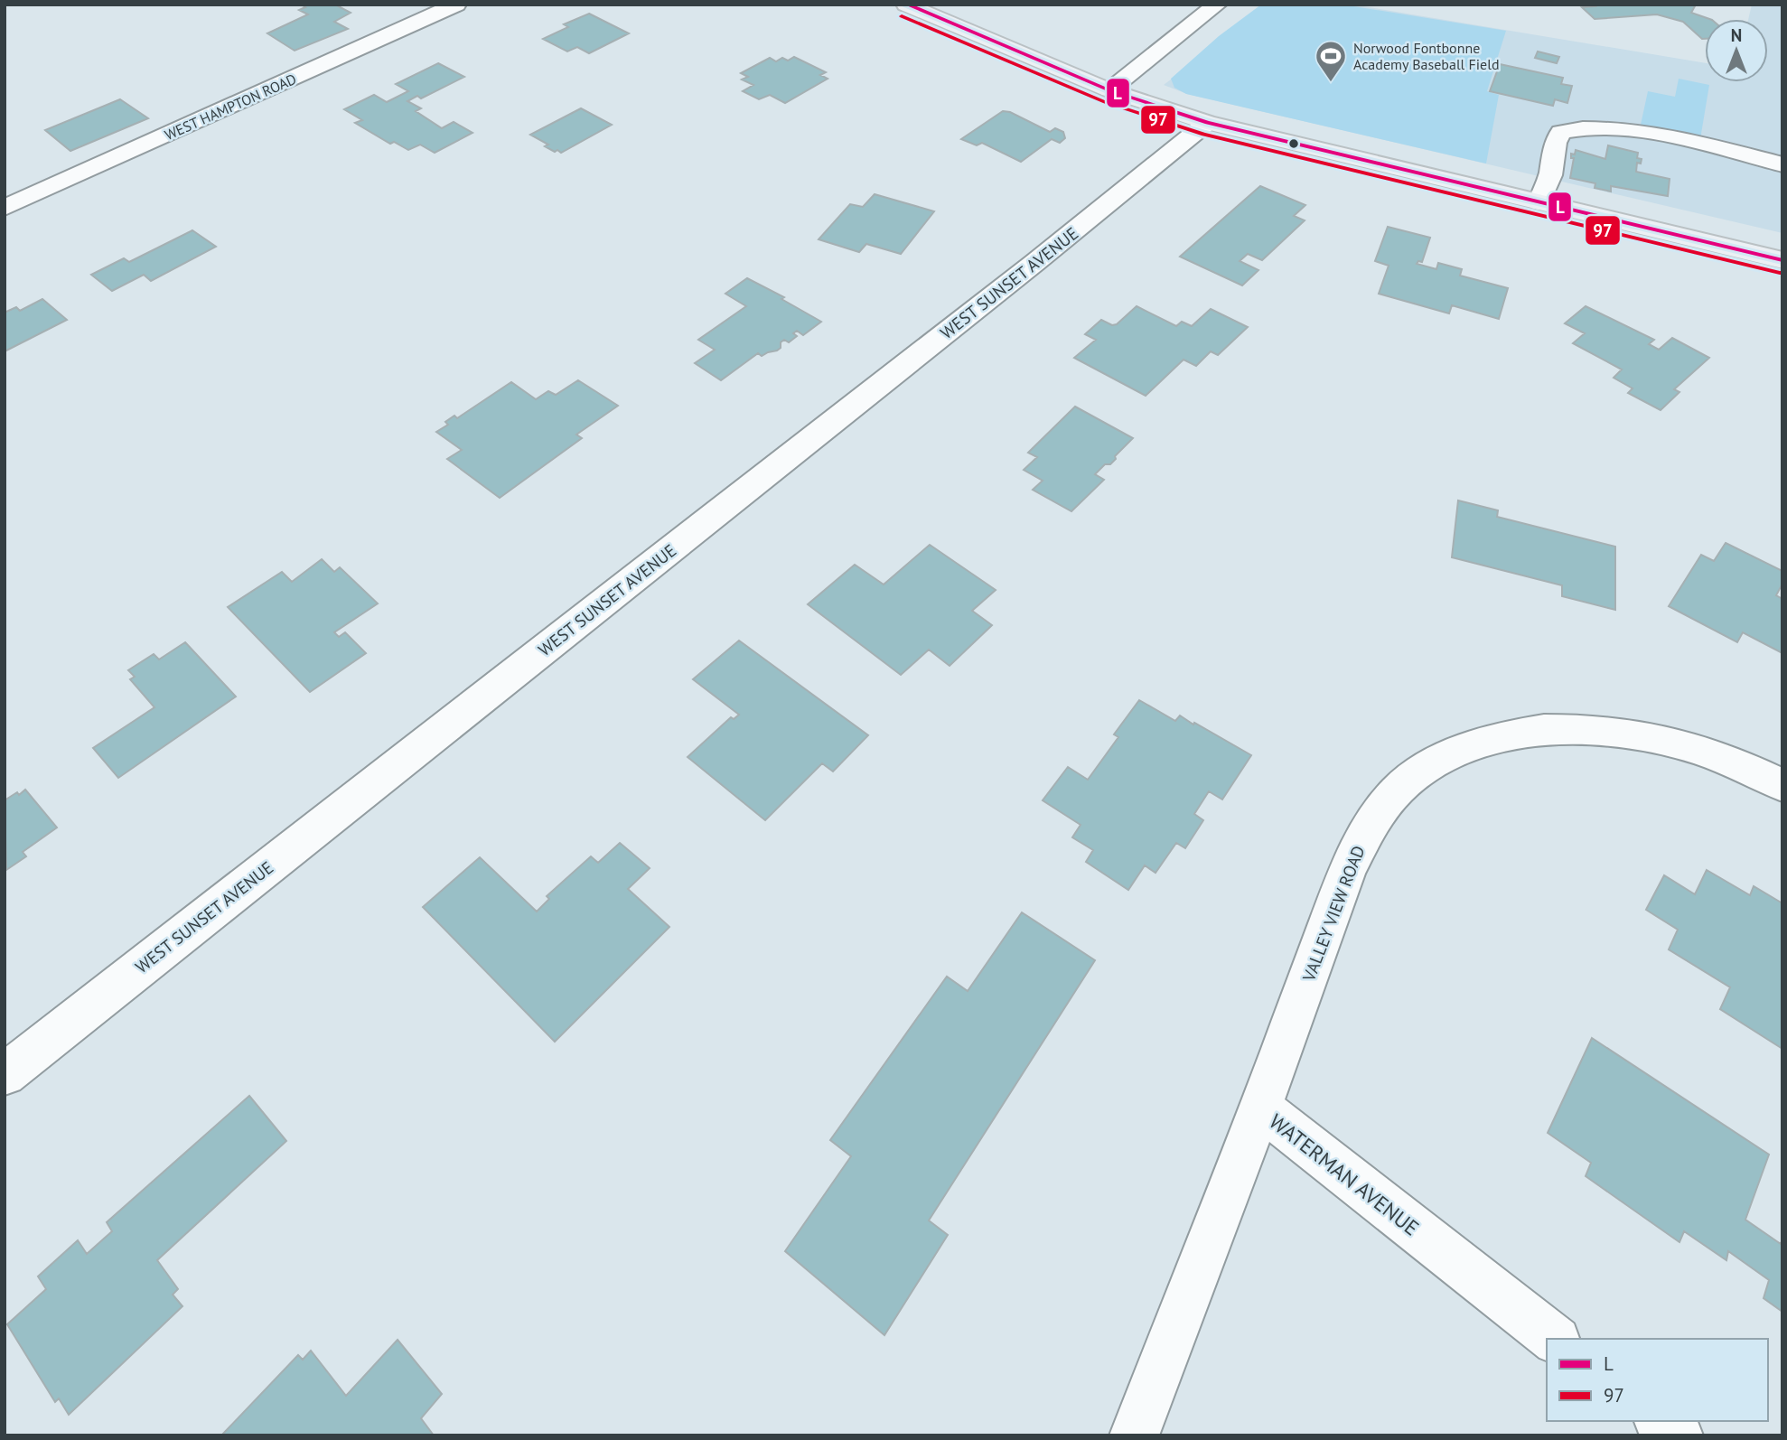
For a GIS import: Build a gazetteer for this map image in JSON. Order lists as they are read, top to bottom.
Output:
{
  "streets": {
    "street": [
      "WEST HAMPTON ROAD",
      "WEST SUNSET AVENUE",
      "VALLEY VIEW ROAD",
      "WATERMAN AVENUE"
    ]
  },
  "crossings": [
    ["VALLEY VIEW ROAD", "WATERMAN AVENUE"]
  ],
  "places": {
    "sports": ["Norwood Fontbonne Academy Baseball Field"]
  },
  "lines": ["transit line L", "transit line 97"],
  "legend": ["L", "97"],
  "north": "top"
}
